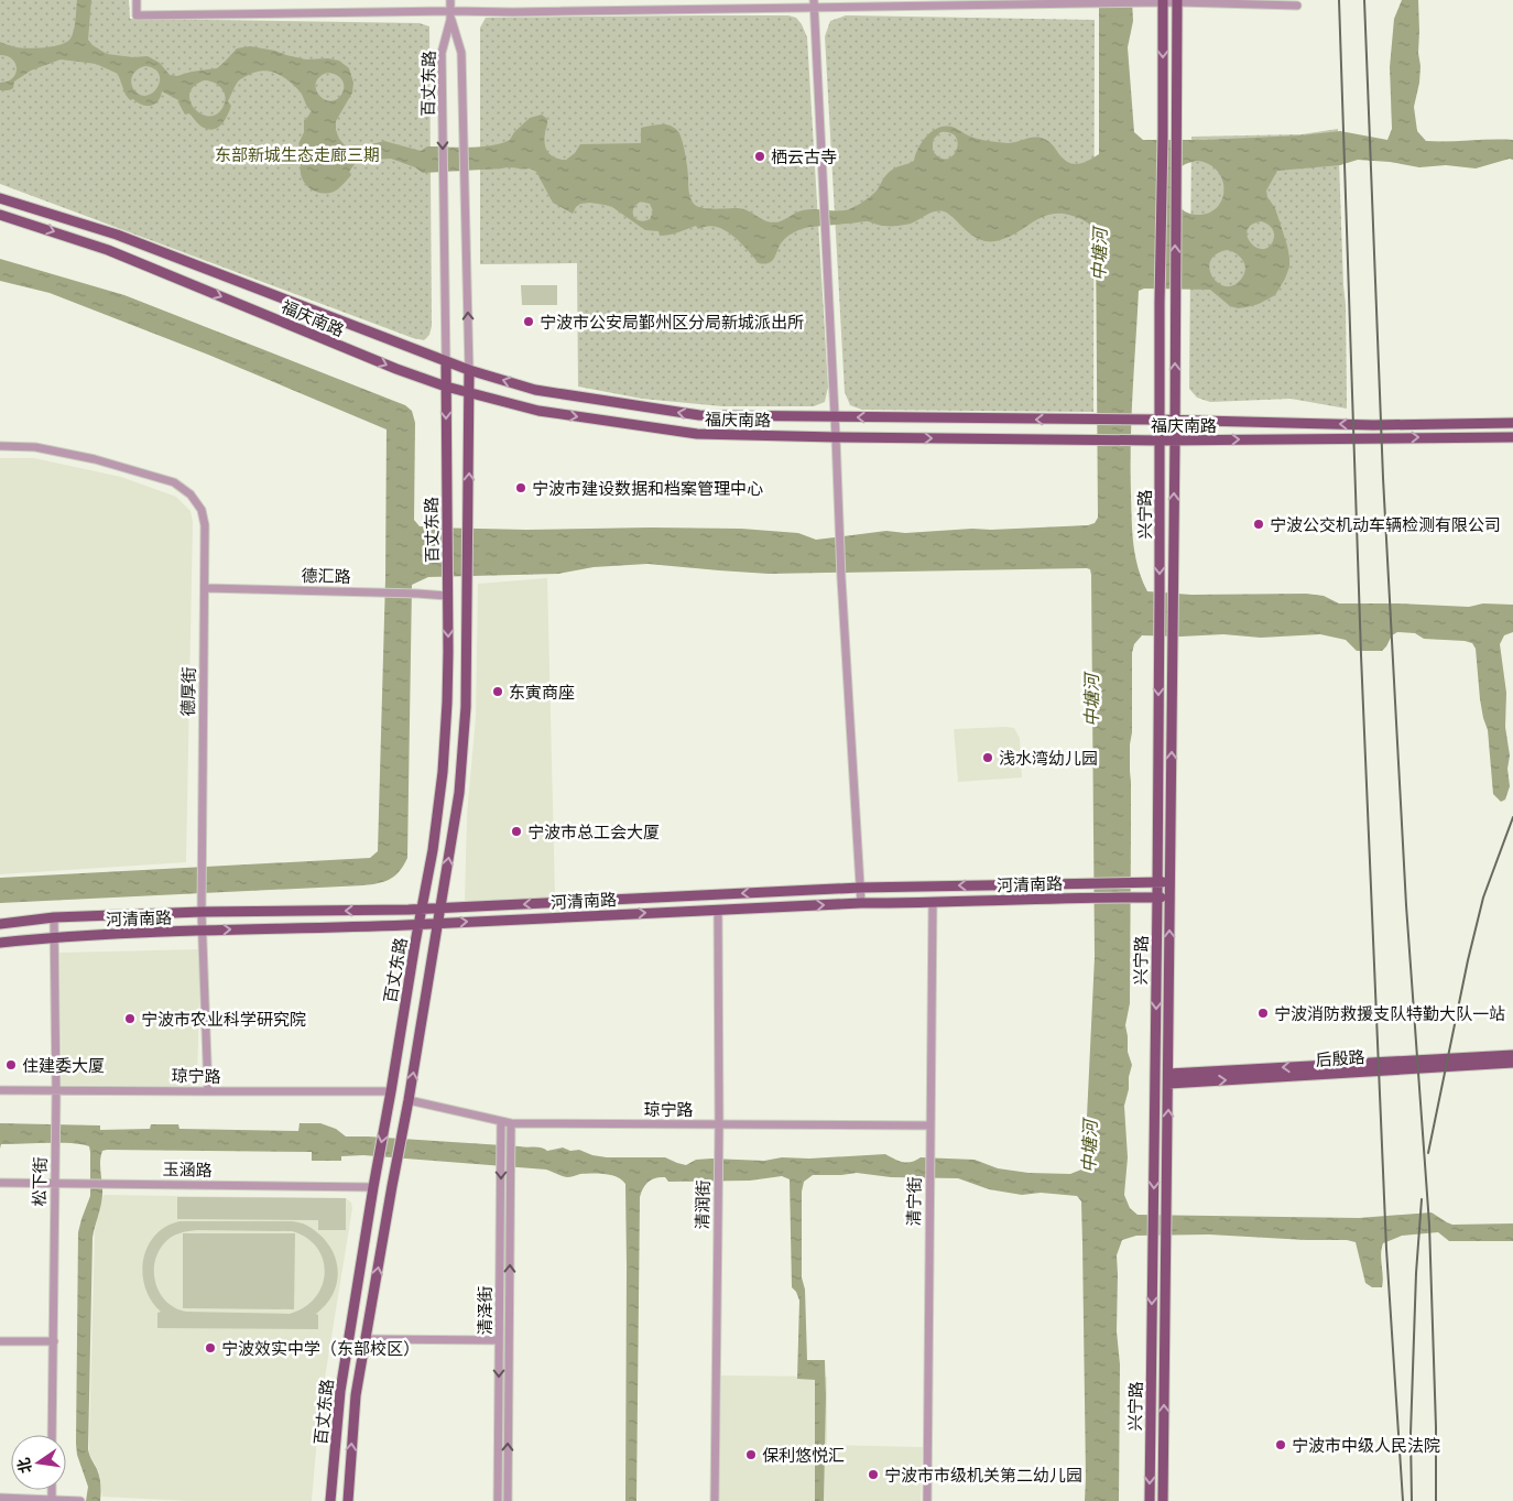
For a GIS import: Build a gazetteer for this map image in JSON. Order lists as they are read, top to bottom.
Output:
{
  "streets": {
    "main road": [
      "百丈东路",
      "福庆南路",
      "兴宁路",
      "河清南路",
      "后殷路"
    ],
    "street": [
      "德汇路",
      "德厚街",
      "琼宁路",
      "玉涵路",
      "松下街",
      "清宁街",
      "清润街",
      "清泽街"
    ]
  },
  "crossings": [
    ["百丈东路", "福庆南路"],
    ["百丈东路", "德汇路"],
    ["百丈东路", "河清南路"],
    ["百丈东路", "琼宁路"],
    ["百丈东路", "玉涵路"],
    ["福庆南路", "兴宁路"],
    ["兴宁路", "河清南路"],
    ["德汇路", "德厚街"],
    ["德厚街", "河清南路"],
    ["德厚街", "琼宁路"],
    ["河清南路", "松下街"],
    ["河清南路", "清宁街"],
    ["河清南路", "清润街"],
    ["琼宁路", "松下街"],
    ["琼宁路", "清宁街"],
    ["琼宁路", "清润街"],
    ["琼宁路", "清泽街"],
    ["玉涵路", "松下街"]
  ],
  "water": ["中塘河"],
  "parks": ["东部新城生态走廊三期"],
  "places": [
    "栖云古寺",
    "宁波市公安局鄞州区分局新城派出所",
    "宁波市建设数据和档案管理中心",
    "宁波公交机动车辆检测有限公司",
    "东寅商座",
    "浅水湾幼儿园",
    "宁波市总工会大厦",
    "宁波消防救援支队特勤大队一站",
    "宁波市农业科学研究院",
    "住建委大厦",
    "宁波效实中学（东部校区）",
    "宁波市中级人民法院",
    "保利悠悦汇",
    "宁波市市级机关第二幼儿园"
  ],
  "north": "left"
}
